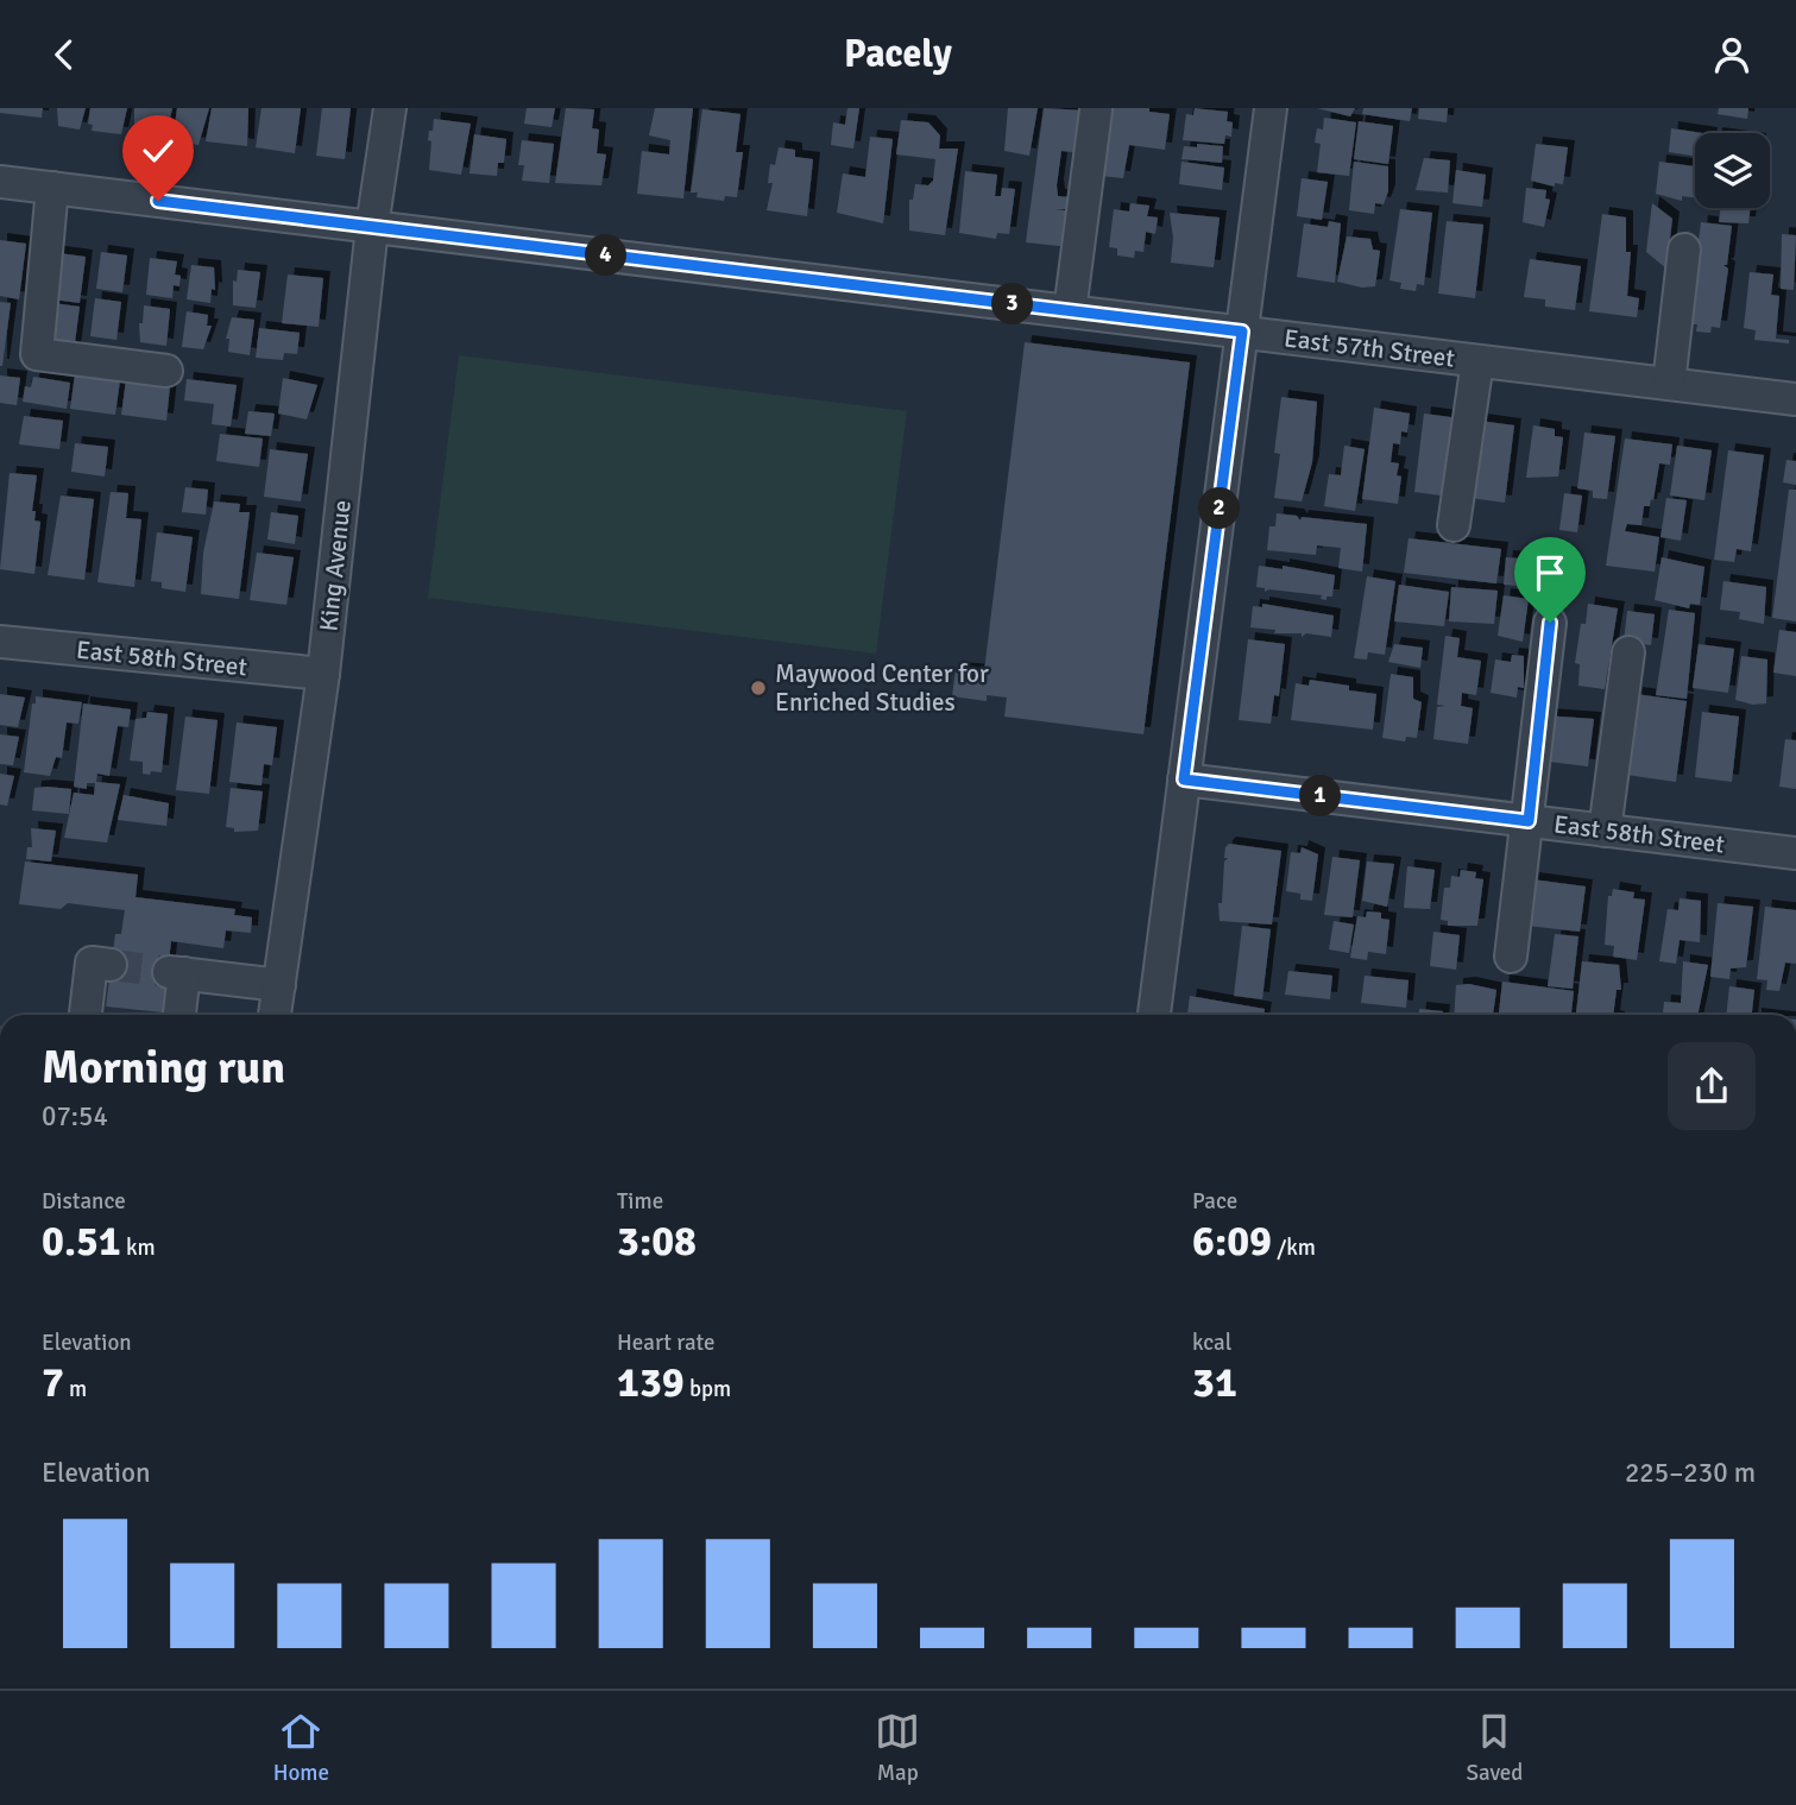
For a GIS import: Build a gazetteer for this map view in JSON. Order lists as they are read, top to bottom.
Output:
{
  "streets": {
    "street": ["East 57th Street", "King Avenue", "East 58th Street"]
  },
  "crossings": [
    ["East 57th Street", "King Avenue"],
    ["King Avenue", "East 58th Street"]
  ],
  "places": ["Maywood Center for Enriched Studies"],
  "page": {
    "header": "Pacely",
    "pins": [
      "4",
      "3",
      "2",
      "1"
    ],
    "heading": ["Morning run", "07:54"],
    "stats": [
      ["Distance", "0.51 km"],
      ["Time", "3:08"],
      ["Pace", "6:09 /km"],
      ["Elevation", "7 m"],
      ["Heart rate", "139 bpm"],
      ["kcal", "31"]
    ],
    "chart": ["Elevation", "225–230 m"],
    "tabs": ["Home", "Map", "Saved"]
  }
}
